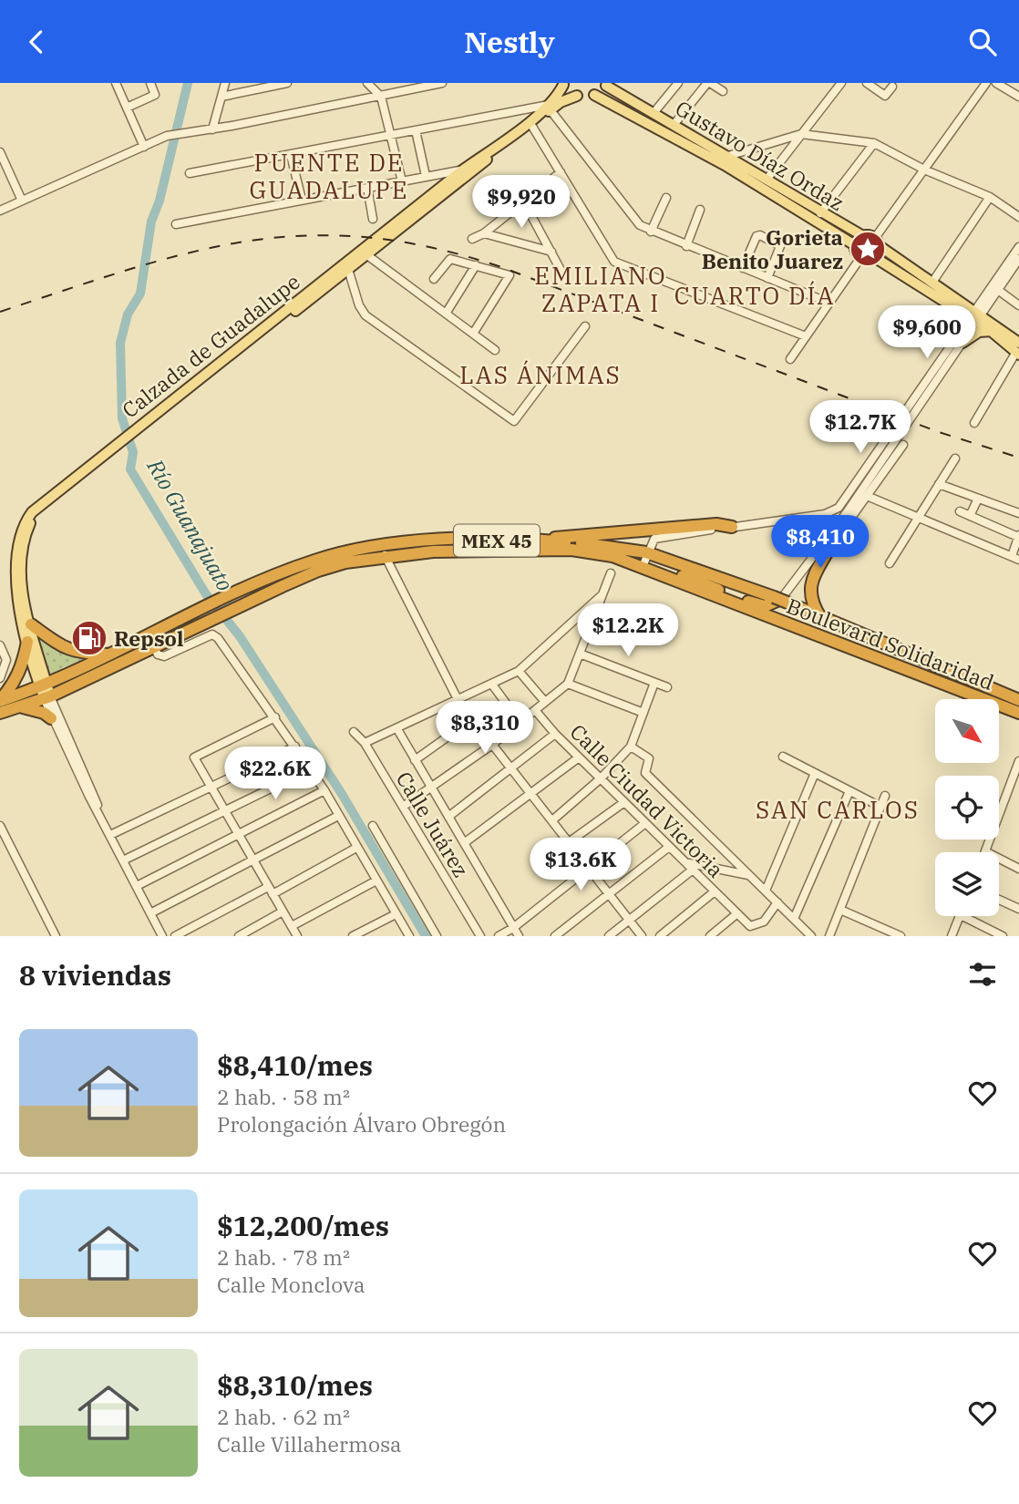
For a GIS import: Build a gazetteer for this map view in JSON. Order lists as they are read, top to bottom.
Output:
{
  "streets": {
    "highway": ["MEX 45", "Boulevard Solidaridad"],
    "main road": ["Gustavo Díaz Ordaz", "Calzada de Guadalupe"],
    "street": ["Calle Ciudad Victoria", "Calle Juárez"]
  },
  "crossings": [
    ["Calzada de Guadalupe", "Boulevard Solidaridad"]
  ],
  "districts": [
    "PUENTE DE GUADALUPE",
    "EMILIANO ZAPATA I",
    "CUARTO DÍA",
    "LAS ÁNIMAS",
    "SAN CARLOS"
  ],
  "water": ["Río Guanajuato"],
  "places": {
    "place": ["Gorieta Benito Juarez"],
    "fuel station": ["Repsol"]
  },
  "north": "bottom right",
  "page": {
    "header": "Nestly",
    "price": [
      "$9,920",
      "$9,600",
      "$12.7K",
      "$8,410",
      "$12.2K",
      "$8,310",
      "$22.6K",
      "$13.6K"
    ],
    "heading": "8 viviendas",
    "list": [
      {
        "name": "$8,410/mes",
        "note": "2 hab. · 58 m² · Prolongación Álvaro Obregón"
      },
      {
        "name": "$12,200/mes",
        "note": "2 hab. · 78 m² · Calle Monclova"
      },
      {
        "name": "$8,310/mes",
        "note": "2 hab. · 62 m² · Calle Villahermosa"
      }
    ]
  }
}
